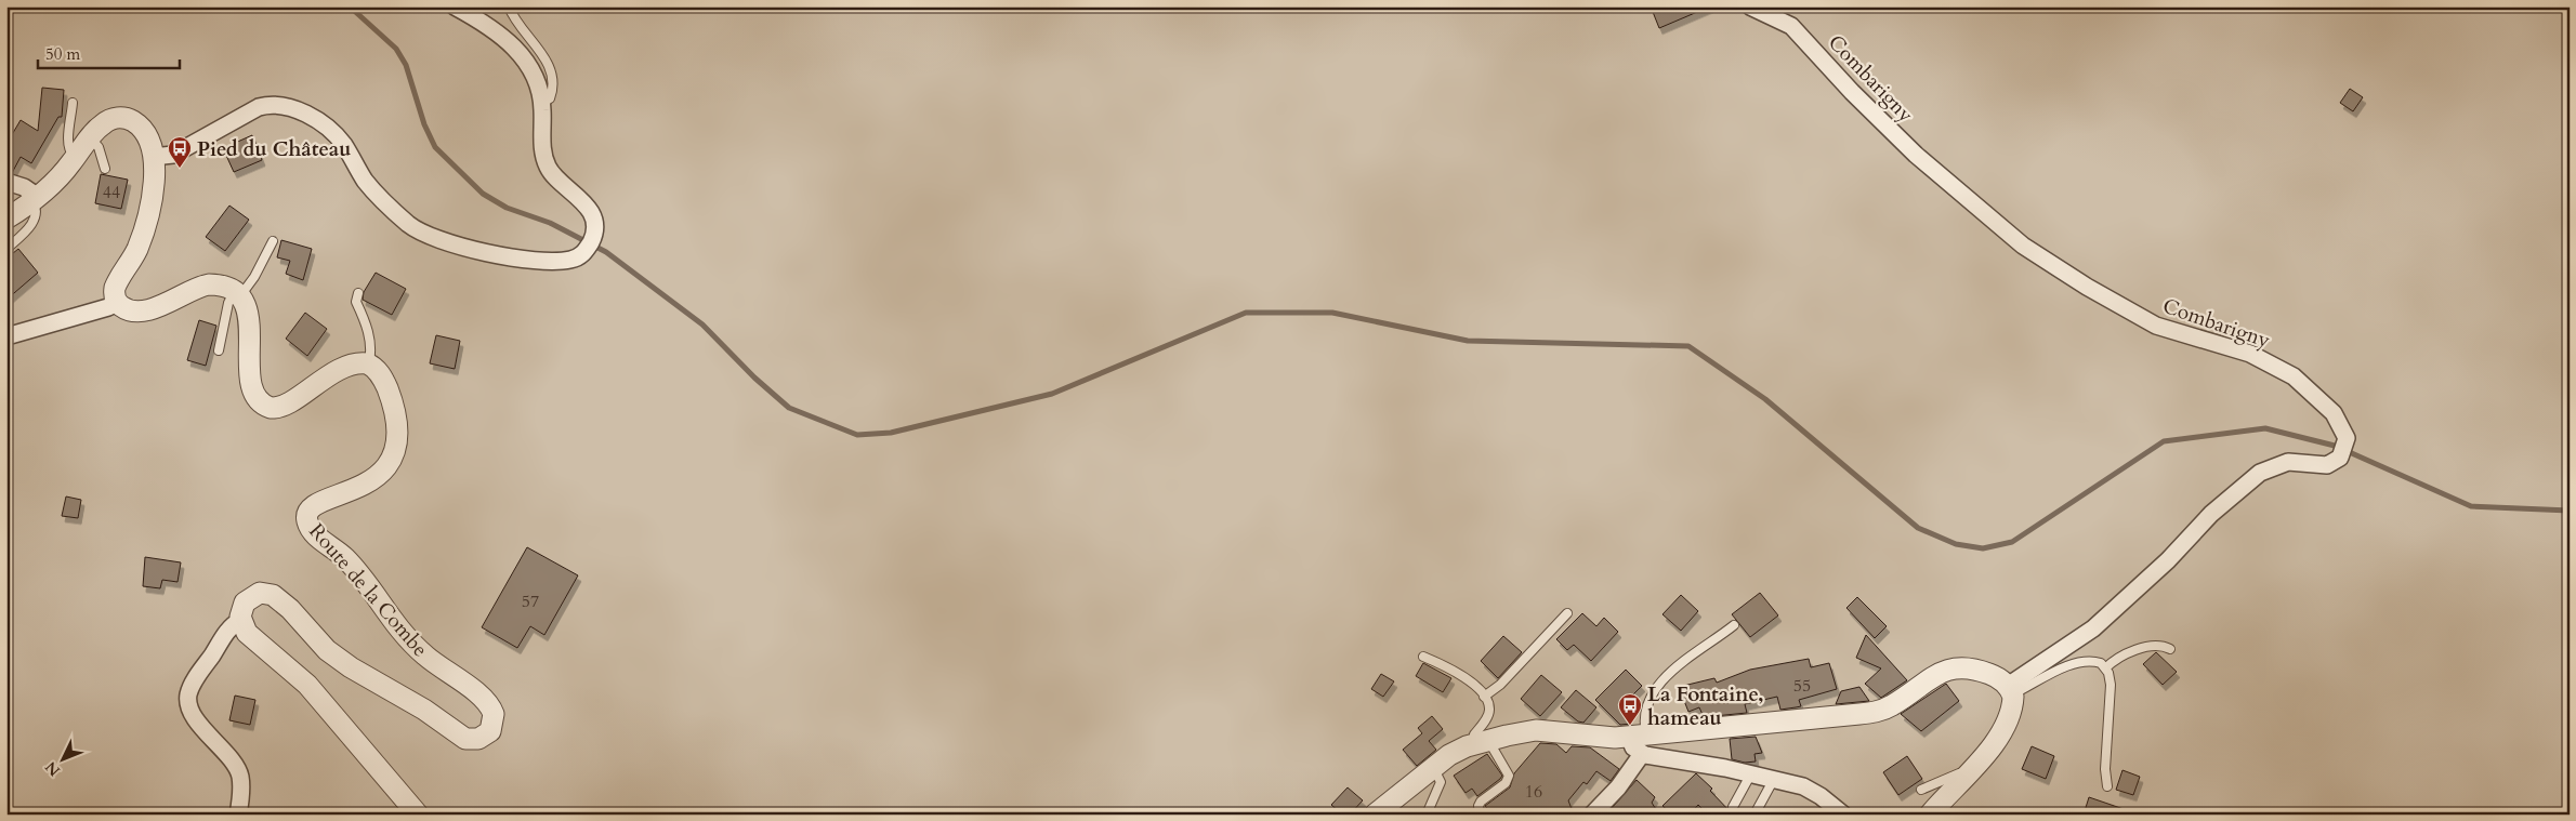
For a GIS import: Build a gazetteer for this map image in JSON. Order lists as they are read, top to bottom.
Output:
{
  "streets": {
    "street": ["Combarigny", "Route de la Combe"]
  },
  "places": {
    "bus stop": ["Pied du Château", "La Fontaine, hameau"]
  },
  "house_numbers": [
    "44",
    "57",
    "55",
    "16"
  ],
  "scale_bar": "50 m",
  "north": "bottom left"
}
